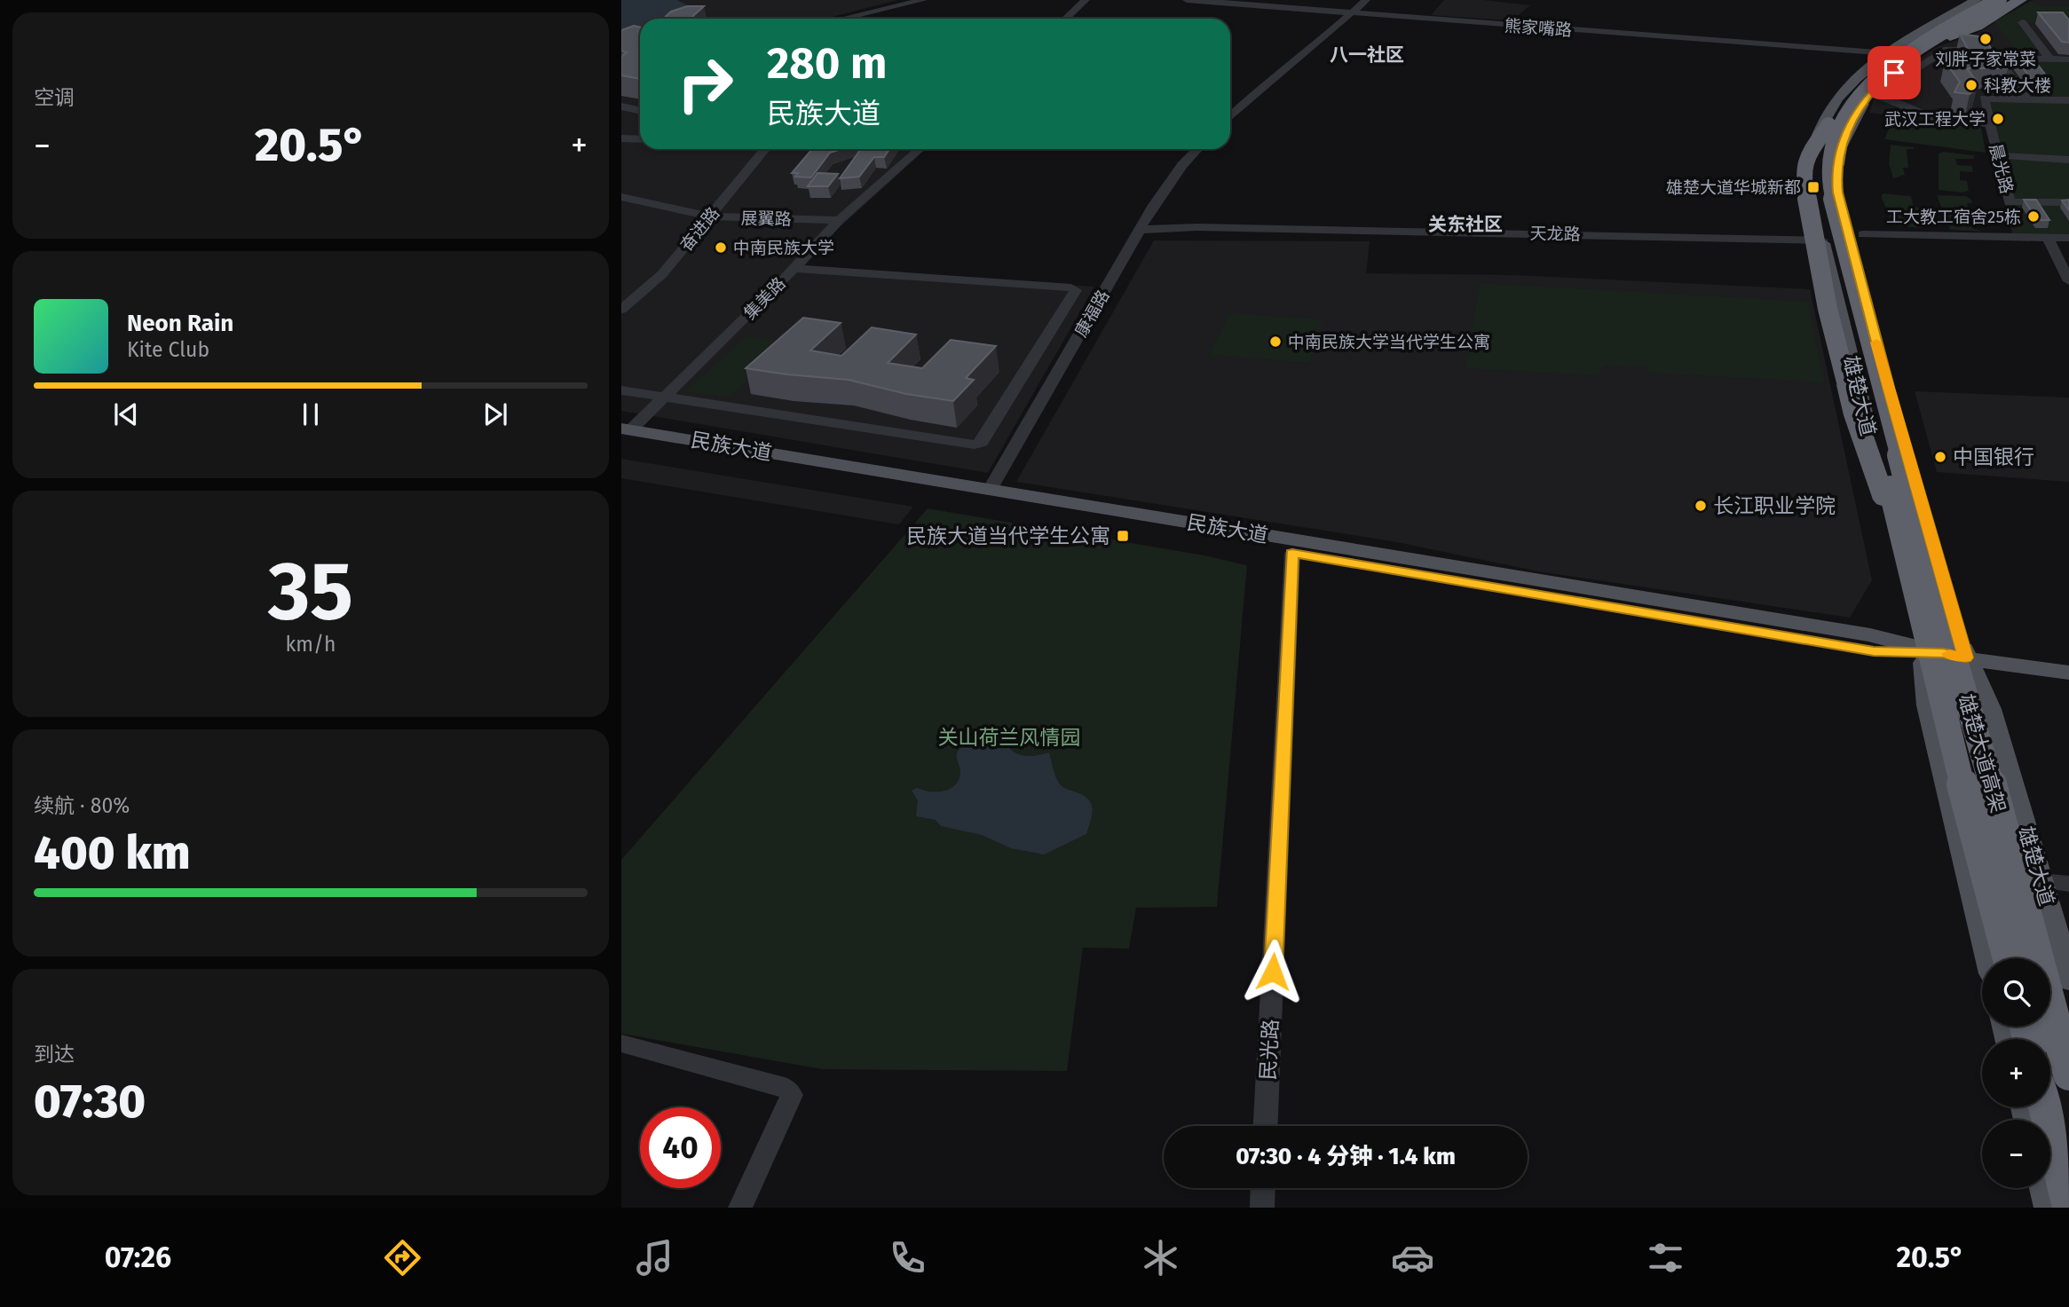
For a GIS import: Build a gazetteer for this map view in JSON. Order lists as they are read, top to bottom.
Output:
{
  "streets": {
    "highway": ["雄楚大道高架"],
    "main road": ["雄楚大道", "民族大道"],
    "street": [
      "熊家嘴路",
      "晨光路",
      "展翼路",
      "奋进路",
      "天龙路",
      "集美路",
      "康福路",
      "民光路"
    ]
  },
  "crossings": [
    ["熊家嘴路", "雄楚大道"],
    ["展翼路", "奋进路"],
    ["展翼路", "集美路"],
    ["天龙路", "康福路"],
    ["天龙路", "雄楚大道"],
    ["集美路", "民族大道"],
    ["康福路", "民族大道"],
    ["雄楚大道", "民族大道"],
    ["民族大道", "民光路"]
  ],
  "districts": ["八一社区", "关东社区"],
  "parks": ["关山荷兰风情园"],
  "places": {
    "other": [
      "刘胖子家常菜",
      "科教大楼",
      "武汉工程大学",
      "工大教工宿舍25栋",
      "中南民族大学",
      "中南民族大学当代学生公寓",
      "中国银行",
      "长江职业学院"
    ],
    "transit": ["雄楚大道华城新都", "民族大道当代学生公寓"]
  },
  "page": {
    "tile": [
      "空调",
      ["35", "km/h"],
      ["续航 · 80%", "400 km"],
      ["到达", "07:30"]
    ],
    "turn": ["280 m", "民族大道"],
    "heat": ["−", "20.5°", "+"],
    "song": ["Neon Rain", "Kite Club"],
    "map_buttons": ["+", "−"],
    "limit": "40",
    "trip": "07:30 · 4 分钟 · 1.4 km",
    "tabs": ["07:26", "20.5°"]
  }
}
